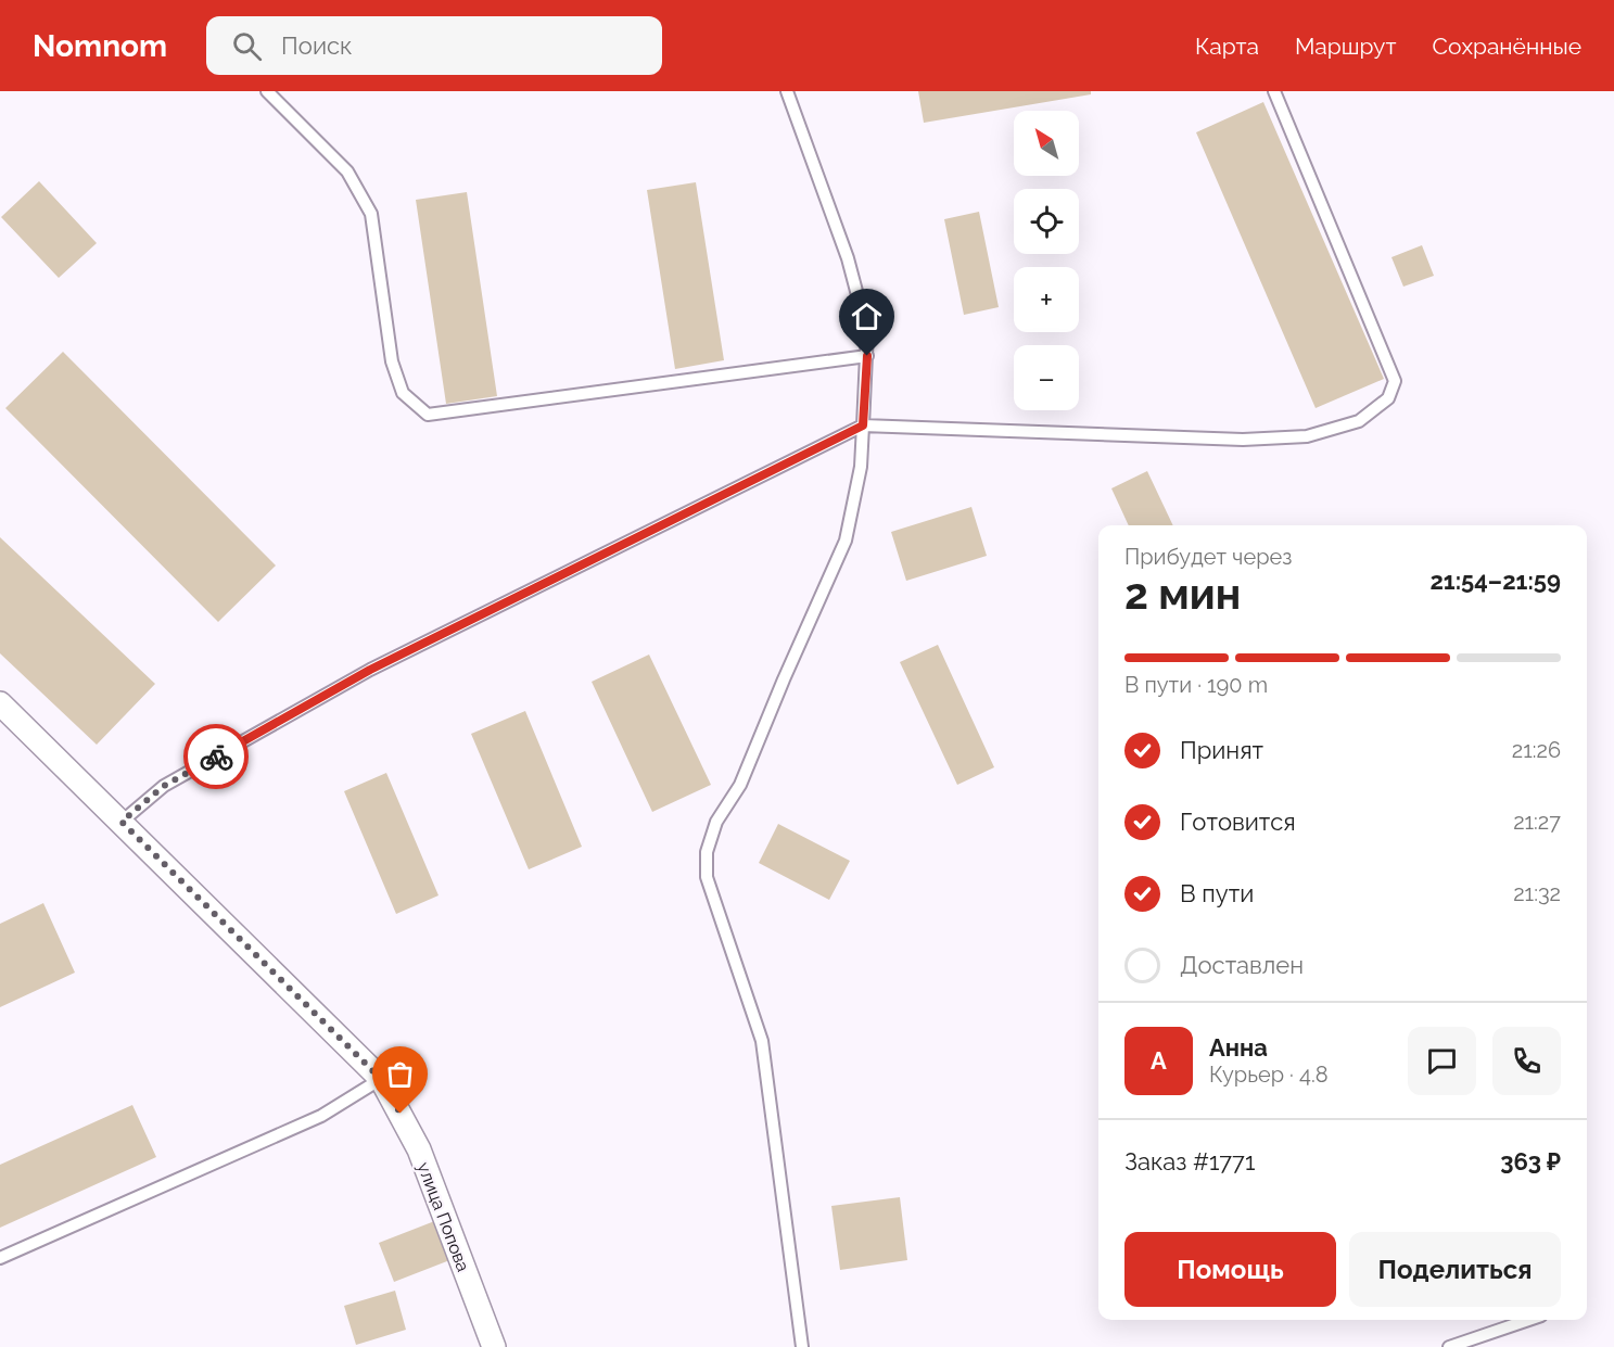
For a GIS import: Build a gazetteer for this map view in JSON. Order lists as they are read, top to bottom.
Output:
{
  "streets": {
    "street": ["улица Попова"]
  },
  "north": "top left",
  "page": {
    "header": "Nomnom",
    "search": "Поиск",
    "nav": ["Карта", "Маршрут", "Сохранённые"],
    "map_buttons": ["+", "−"],
    "heading": ["2 мин", "Прибудет через", "21:54–21:59"],
    "panel": [
      "Анна",
      "Курьер · 4.8",
      "Заказ #1771",
      "363 ₽"
    ],
    "bar": "В пути · 190 m",
    "list": [
      ["Принят", "21:26"],
      ["Готовится", "21:27"],
      ["В пути", "21:32"],
      "Доставлен"
    ],
    "round": "А",
    "buttons": ["Помощь", "Поделиться"]
  }
}
